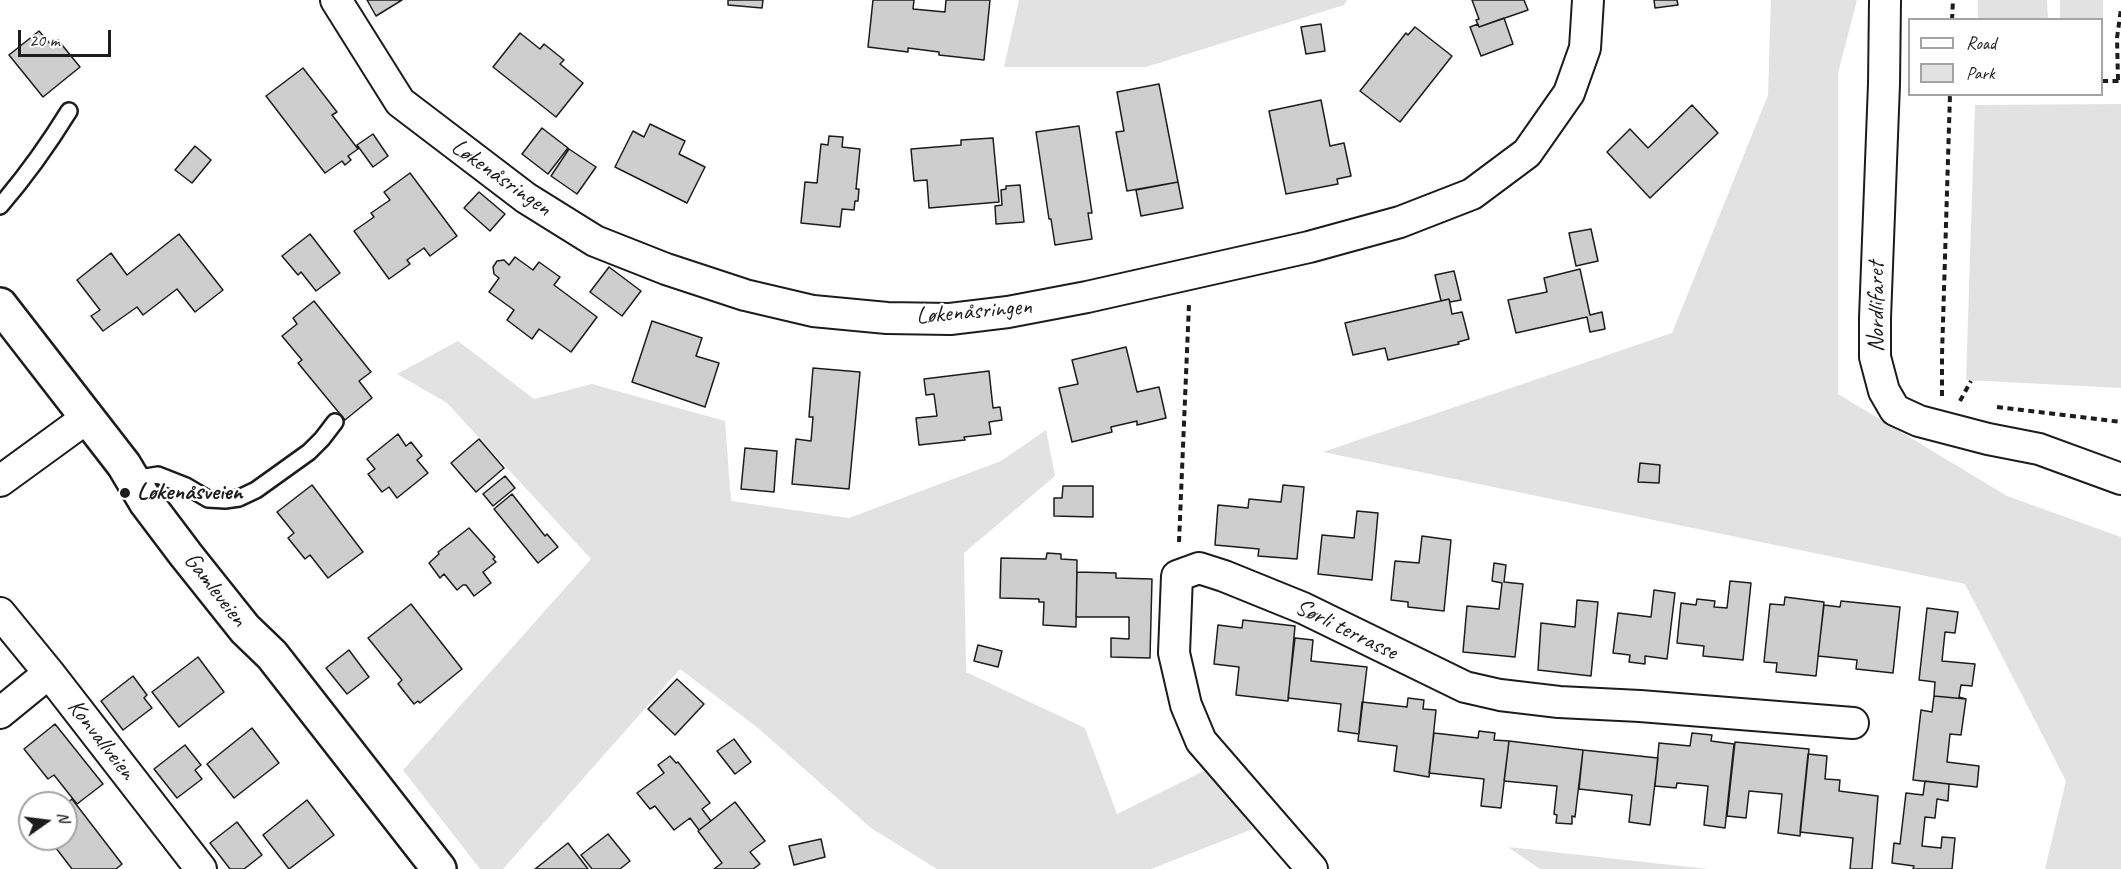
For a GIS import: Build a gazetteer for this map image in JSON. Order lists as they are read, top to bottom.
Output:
{
  "streets": {
    "street": [
      "Løkenåsringen",
      "Nordlifaret",
      "Gamleveien",
      "Sørli terrasse",
      "Konvallveien"
    ]
  },
  "places": ["Løkenåsveien"],
  "legend": ["Road", "Park"],
  "scale_bar": "20 m",
  "north": "right"
}
